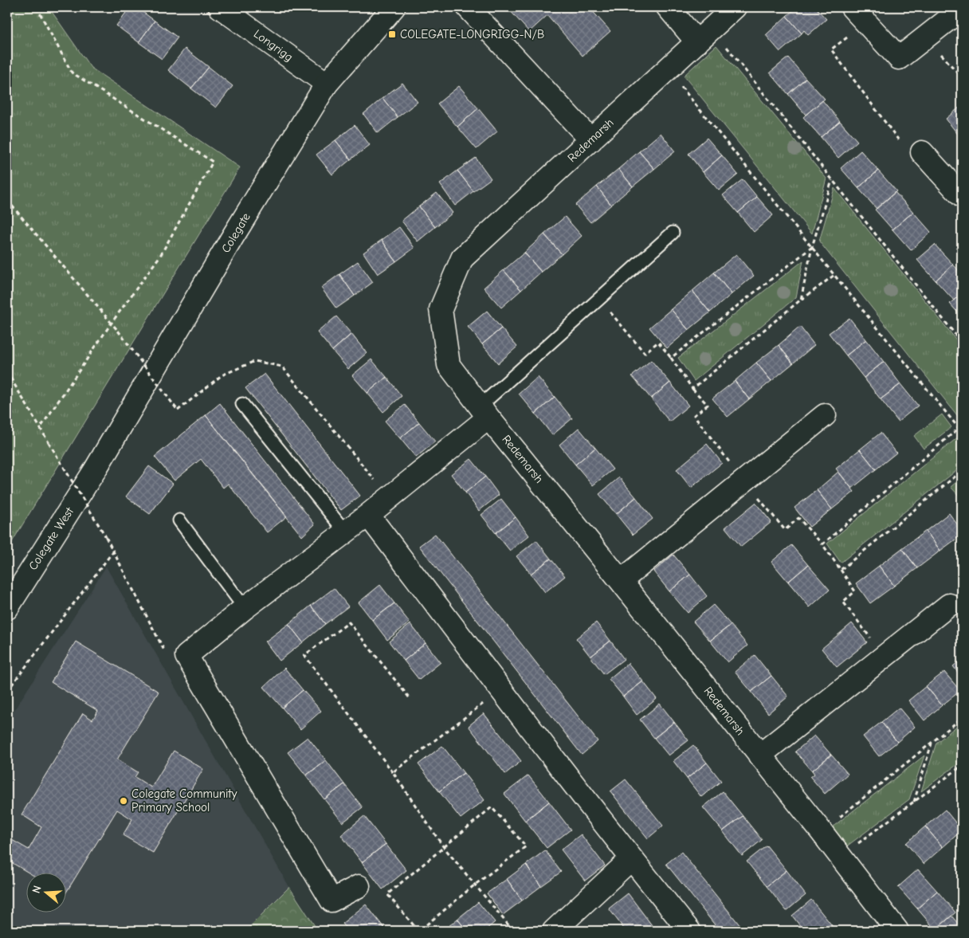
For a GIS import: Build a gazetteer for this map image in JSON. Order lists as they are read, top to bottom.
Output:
{
  "streets": {
    "street": [
      "Longrigg",
      "Redemarsh",
      "Colegate",
      "Colegate West"
    ]
  },
  "crossings": [
    ["Longrigg", "Colegate"],
    ["Colegate", "Colegate West"]
  ],
  "places": {
    "transit": ["COLEGATE-LONGRIGG-N/B"],
    "other": ["Colegate Community Primary School"]
  },
  "north": "left"
}
